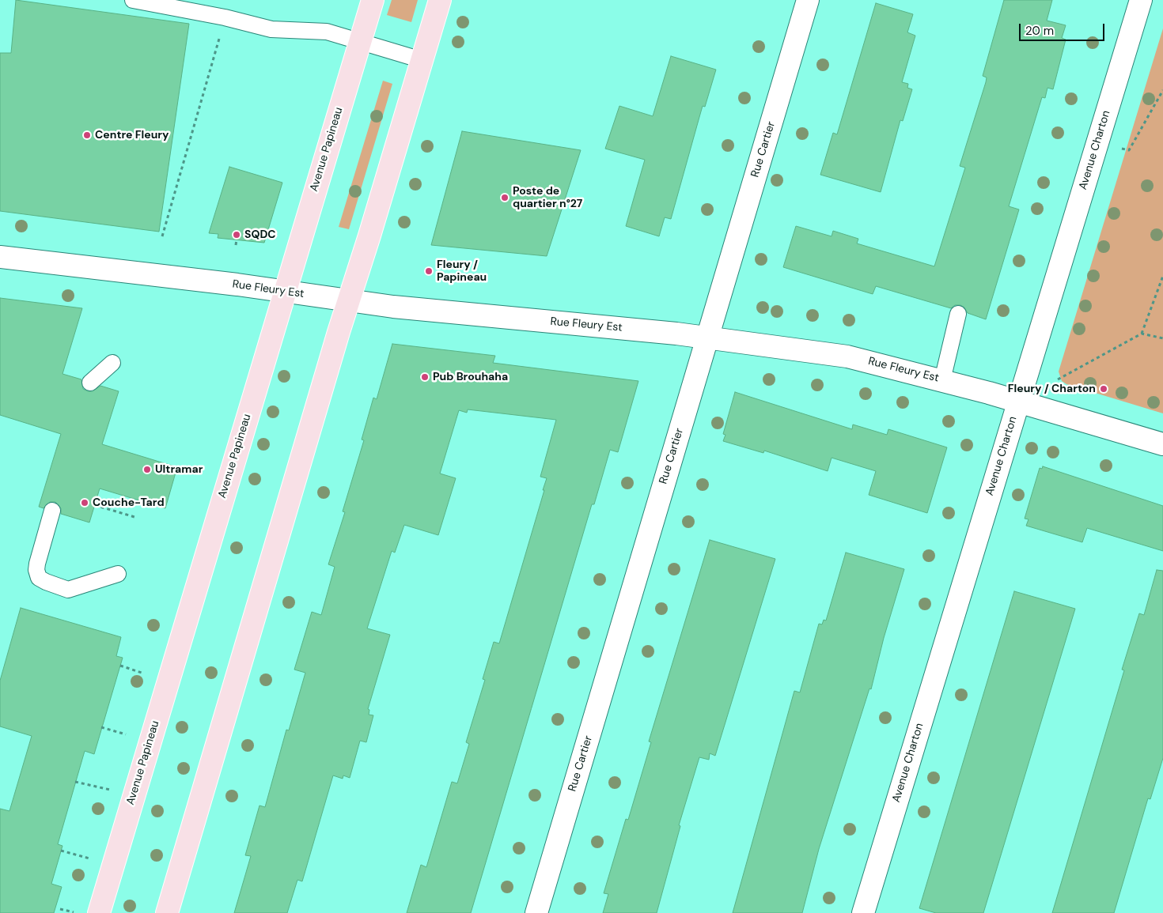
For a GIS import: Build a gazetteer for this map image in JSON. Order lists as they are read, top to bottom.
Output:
{
  "streets": {
    "main road": ["Avenue Papineau"],
    "street": ["Rue Cartier", "Avenue Charton", "Rue Fleury Est"]
  },
  "crossings": [
    ["Avenue Papineau", "Rue Fleury Est"],
    ["Rue Cartier", "Rue Fleury Est"],
    ["Avenue Charton", "Rue Fleury Est"]
  ],
  "places": [
    "Centre Fleury",
    "Poste de quartier n°27",
    "SQDC",
    "Fleury / Papineau",
    "Pub Brouhaha",
    "Fleury / Charton",
    "Ultramar",
    "Couche-Tard"
  ],
  "scale_bar": "20 m"
}
